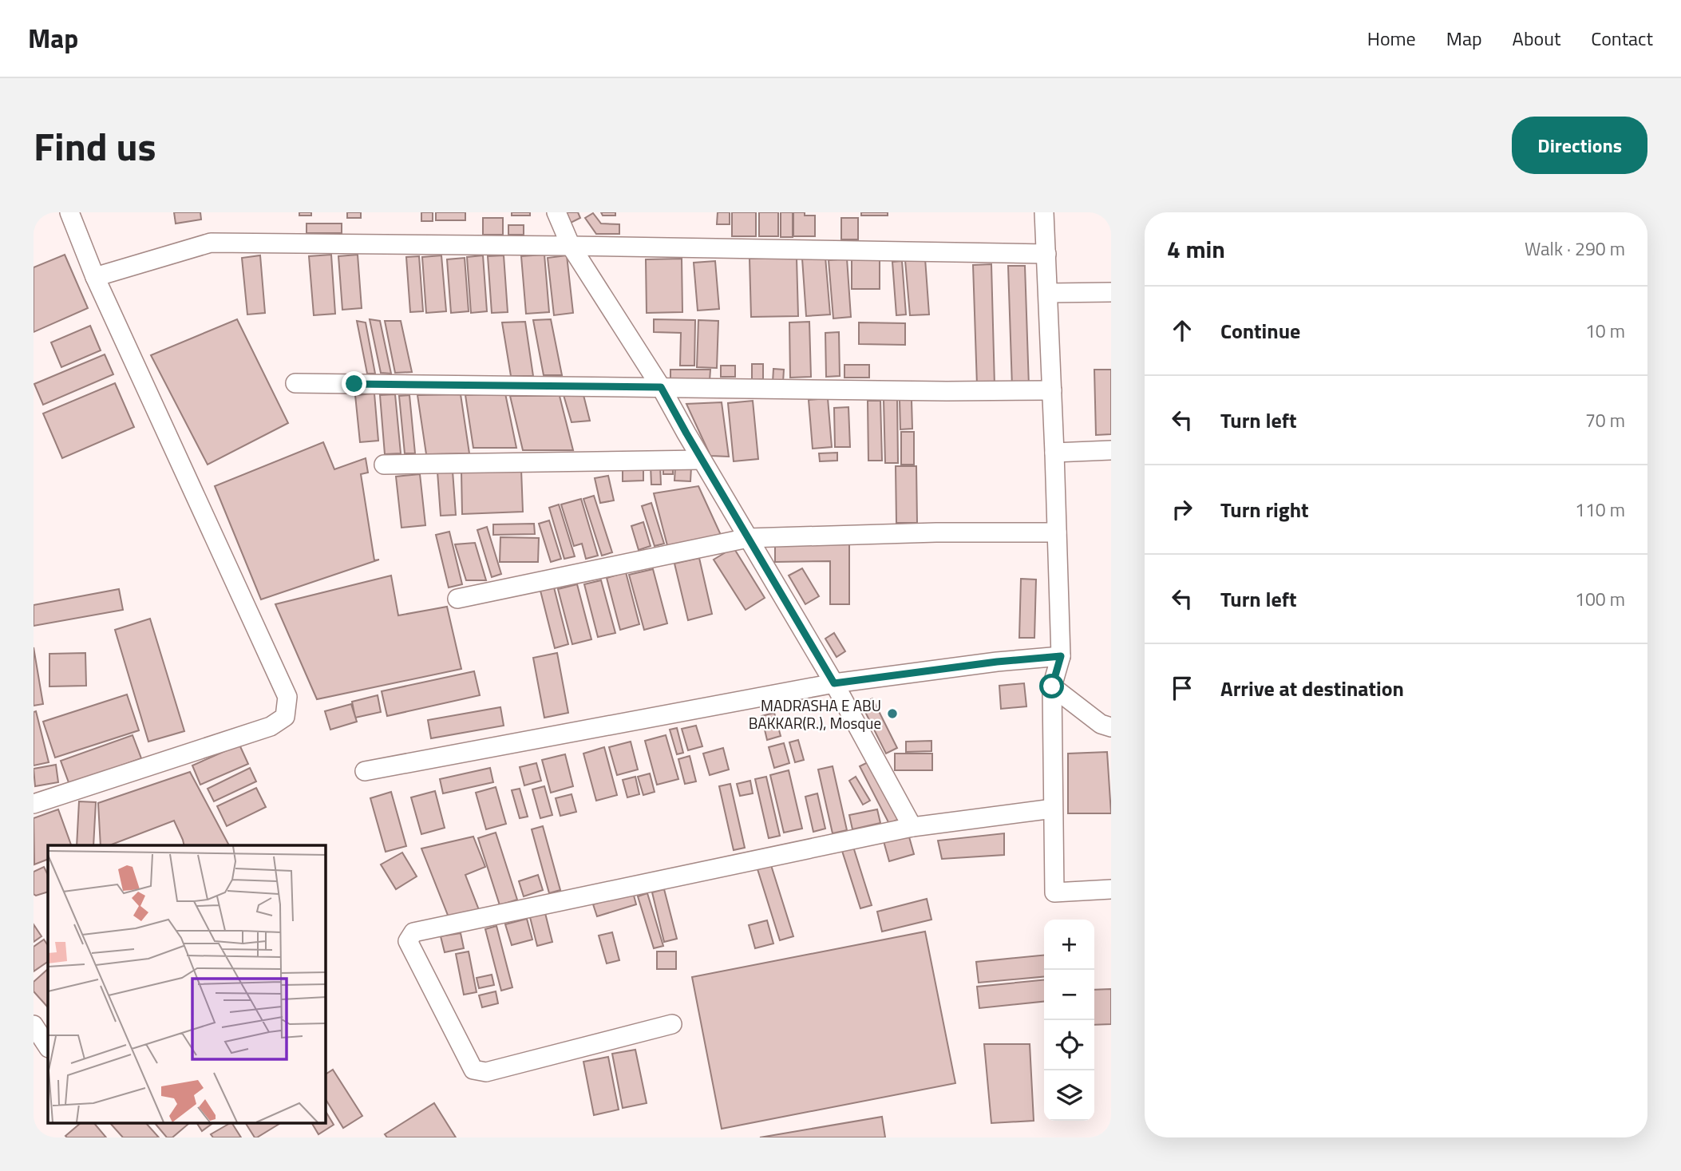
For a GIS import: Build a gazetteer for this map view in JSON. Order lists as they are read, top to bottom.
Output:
{
  "places": ["MADRASHA E ABU BAKKAR(R.), Mosque"],
  "page": {
    "header": "Map",
    "nav": [
      "Home",
      "Map",
      "About",
      "Contact"
    ],
    "title": "Find us",
    "buttons": "Directions",
    "heading": ["4 min", "Walk · 290 m"],
    "list": [
      ["Continue", "10 m"],
      ["Turn left", "70 m"],
      ["Turn right", "110 m"],
      ["Turn left", "100 m"],
      "Arrive at destination"
    ],
    "map_buttons": ["+", "−"]
  }
}
